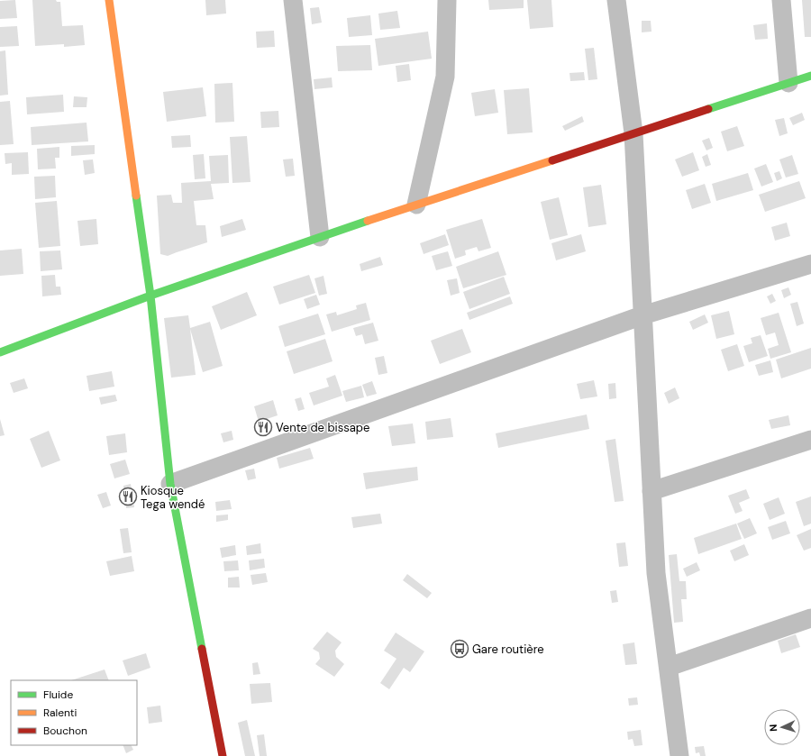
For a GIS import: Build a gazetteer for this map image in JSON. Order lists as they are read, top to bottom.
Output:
{
  "places": {
    "restaurant": ["Vente de bissape", "Kiosque Tega wendé"],
    "bus stop": ["Gare routière"]
  },
  "legend": ["Fluide", "Ralenti", "Bouchon"],
  "north": "left"
}
